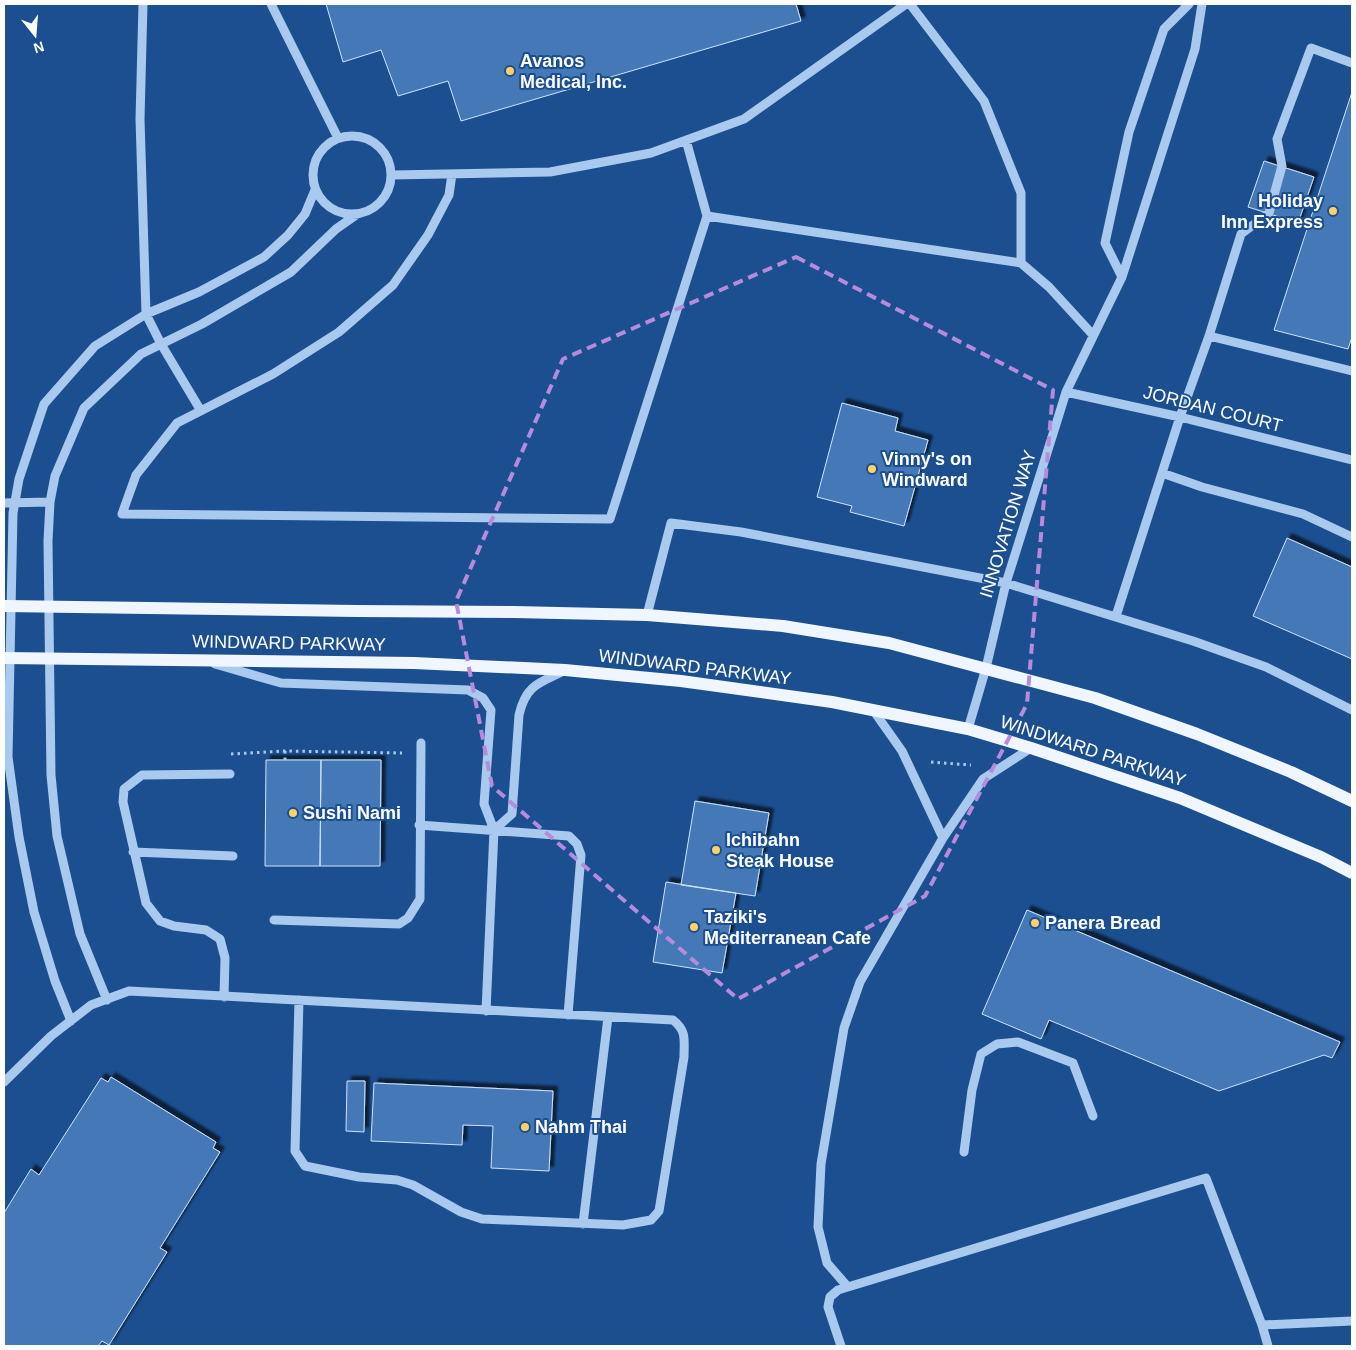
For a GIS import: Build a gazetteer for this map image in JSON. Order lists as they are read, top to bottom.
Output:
{
  "streets": {
    "main road": ["WINDWARD PARKWAY"],
    "lane": ["JORDAN COURT", "INNOVATION WAY"]
  },
  "crossings": [
    ["JORDAN COURT", "INNOVATION WAY"],
    ["INNOVATION WAY", "WINDWARD PARKWAY"]
  ],
  "places": [
    "Avanos Medical, Inc.",
    "Holiday Inn Express",
    "Vinny's on Windward",
    "Sushi Nami",
    "Ichibahn Steak House",
    "Panera Bread",
    "Taziki's Mediterranean Cafe",
    "Nahm Thai"
  ],
  "north": "bottom"
}
